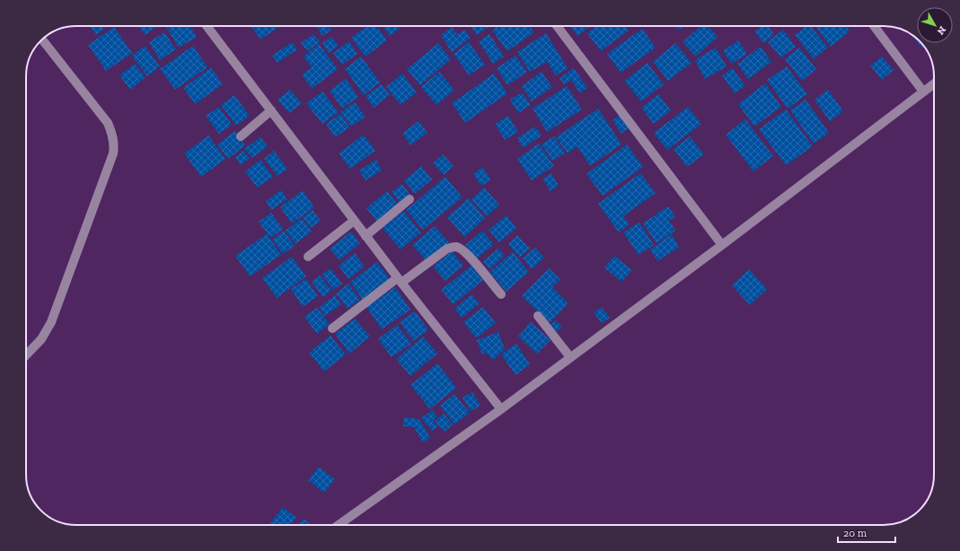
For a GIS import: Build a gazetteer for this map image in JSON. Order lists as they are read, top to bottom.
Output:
{
  "scale_bar": "20 m",
  "north": "bottom right"
}
